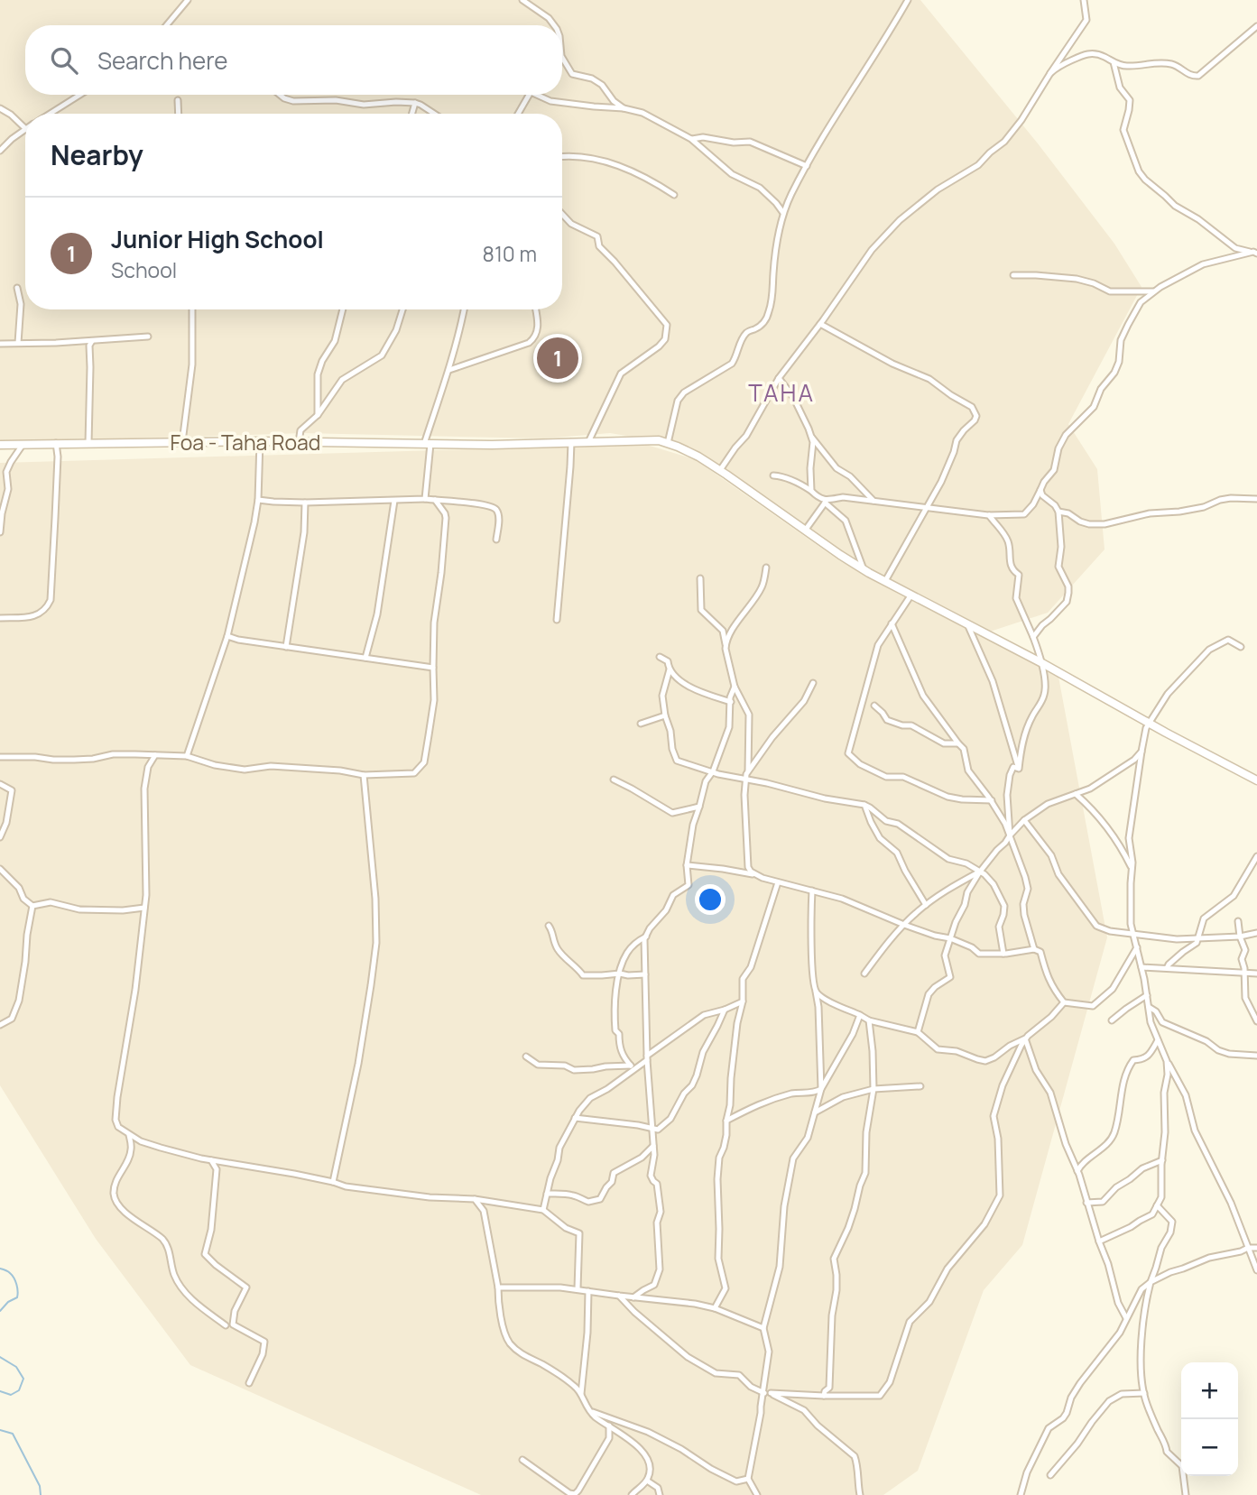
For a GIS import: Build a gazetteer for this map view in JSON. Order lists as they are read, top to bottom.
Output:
{
  "streets": {
    "street": ["Foa - Taha Road"]
  },
  "districts": ["TAHA"],
  "page": {
    "search": "Search here",
    "heading": "Nearby",
    "list": [
      {
        "mark": "1",
        "name": "Junior High School",
        "note": "School",
        "value": "810 m"
      }
    ],
    "pins": "1",
    "map_buttons": ["+", "−"]
  }
}
